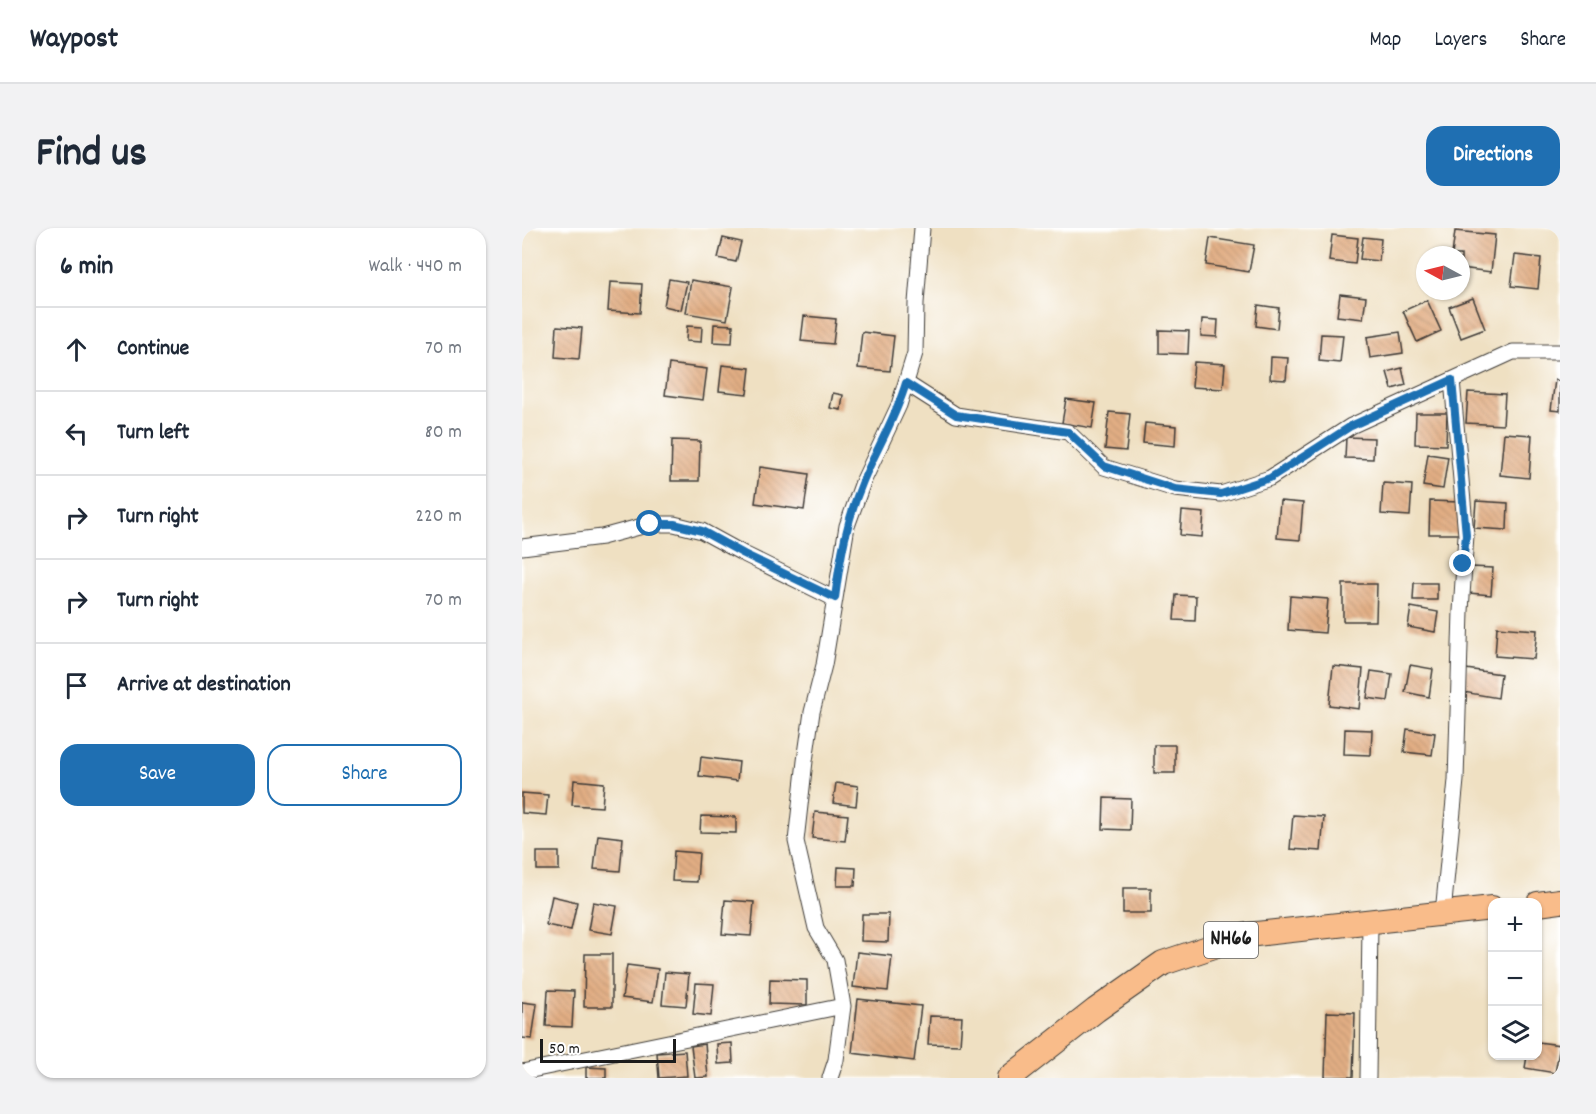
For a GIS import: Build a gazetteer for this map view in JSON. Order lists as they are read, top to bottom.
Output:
{
  "streets": {
    "highway": ["NH66"]
  },
  "scale_bar": "50 m",
  "north": "left",
  "page": {
    "header": "Waypost",
    "nav": ["Map", "Layers", "Share"],
    "title": "Find us",
    "buttons": [
      "Directions",
      ["Save", "Share"]
    ],
    "heading": ["6 min", "Walk · 440 m"],
    "list": [
      ["Continue", "70 m"],
      ["Turn left", "80 m"],
      ["Turn right", "220 m"],
      ["Turn right", "70 m"],
      "Arrive at destination"
    ],
    "map_buttons": ["+", "−"],
    "scale": "50 m"
  }
}
